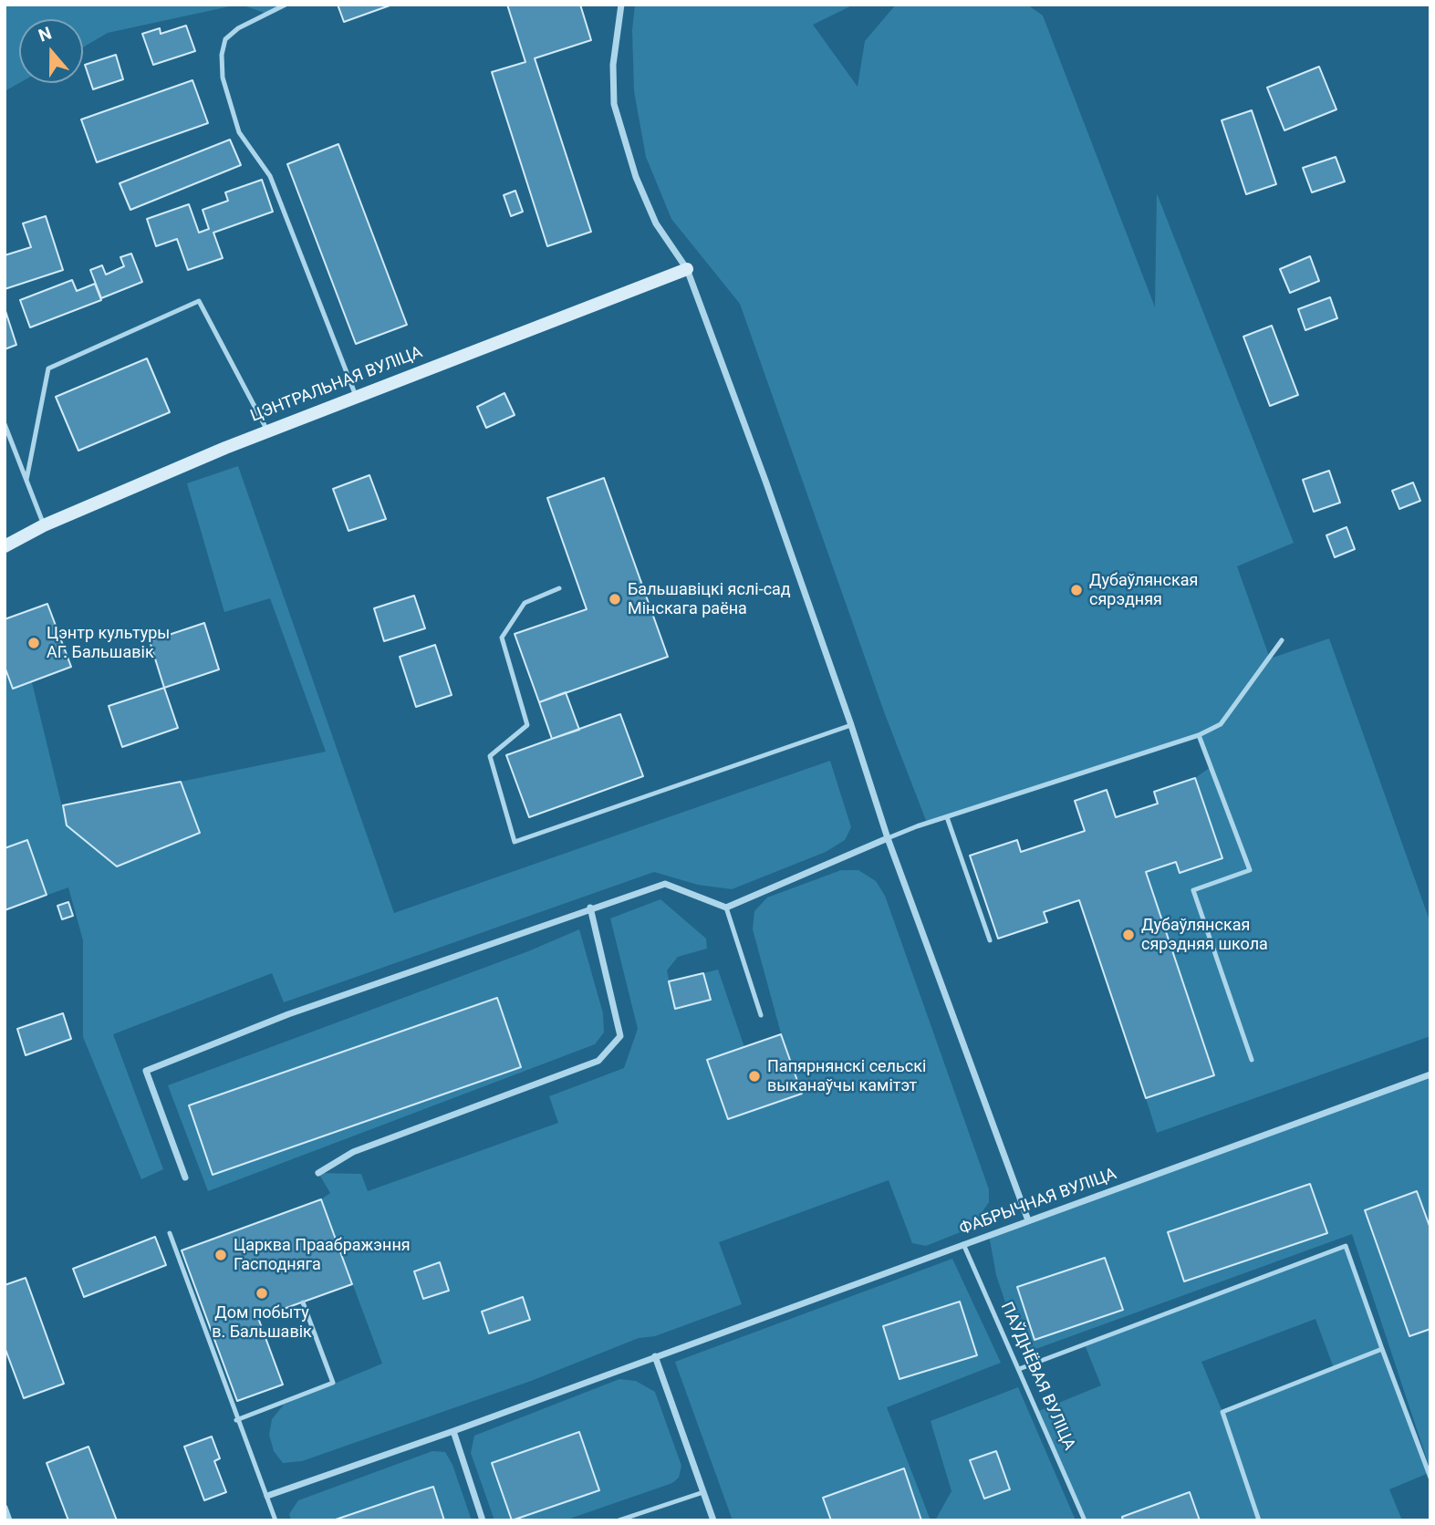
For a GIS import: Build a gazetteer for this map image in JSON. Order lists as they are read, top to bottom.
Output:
{
  "streets": {
    "street": ["ЦЭНТРАЛЬНАЯ ВУЛІЦА", "ФАБРЫЧНАЯ ВУЛІЦА"],
    "lane": ["ПАЎДНЁВАЯ ВУЛІЦА"]
  },
  "crossings": [
    ["ФАБРЫЧНАЯ ВУЛІЦА", "ПАЎДНЁВАЯ ВУЛІЦА"]
  ],
  "places": [
    "Дубаўлянская сярэдняя",
    "Бальшавіцкі яслі-сад Мінскага раёна",
    "Цэнтр культуры АГ. Бальшавік",
    "Дубаўлянская сярэдняя школа",
    "Папярнянскі сельскі выканаўчы камітэт",
    "Царква Праабражэння Гасподняга",
    "Дом побыту в. Бальшавік"
  ],
  "north": "top"
}
